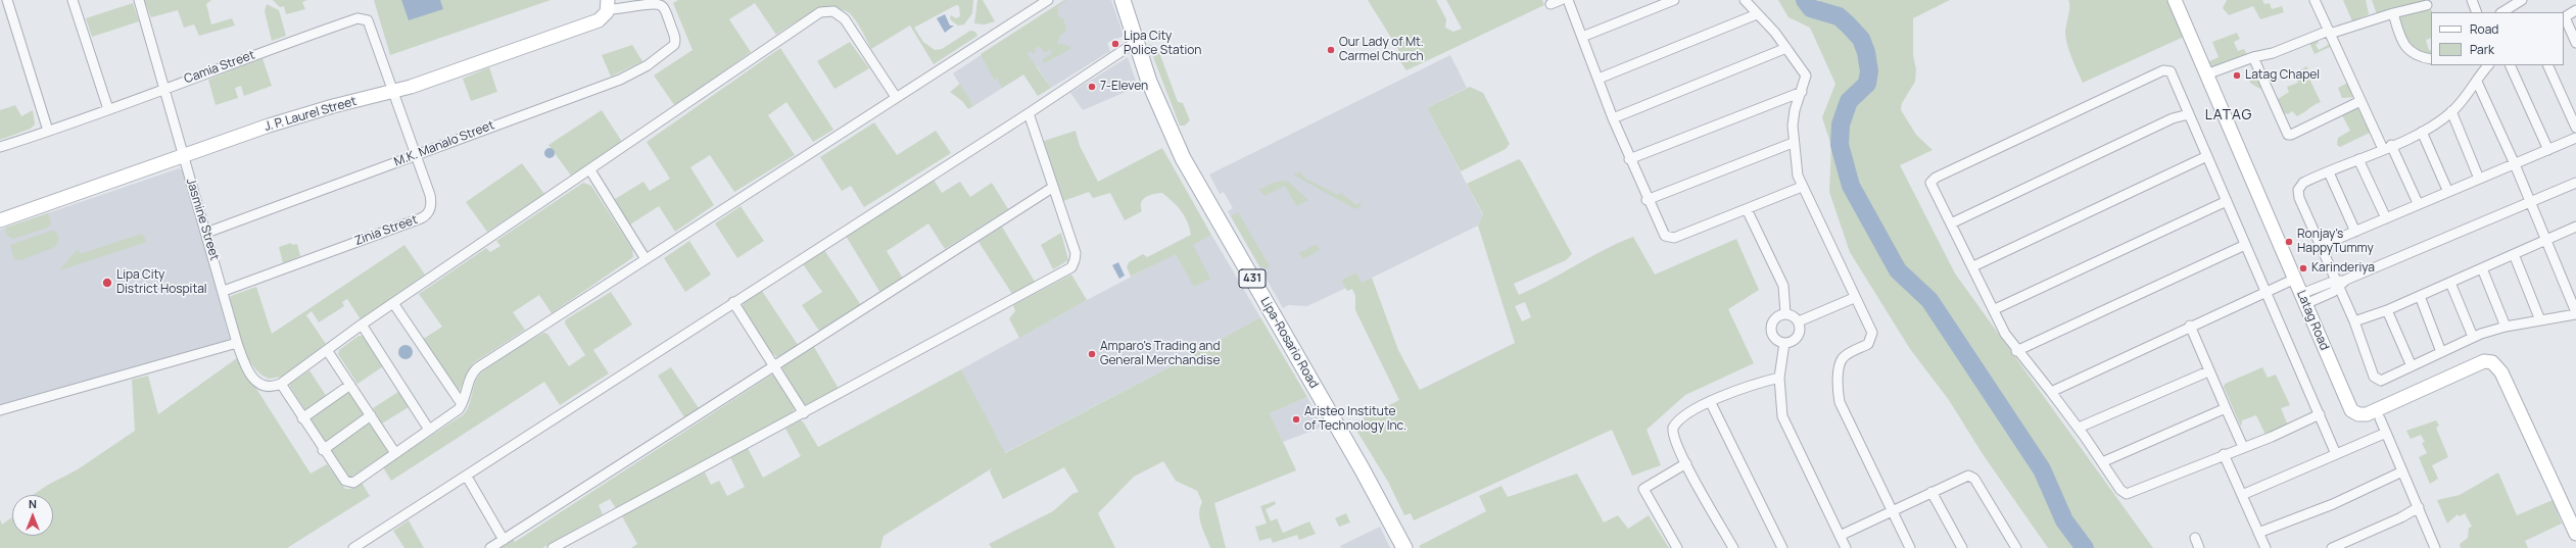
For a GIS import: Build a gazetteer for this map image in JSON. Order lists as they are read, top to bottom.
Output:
{
  "streets": {
    "main road": ["431", "Lipa-Rosario Road"],
    "street": [
      "Camia Street",
      "J. P. Laurel Street",
      "M.K. Manalo Street",
      "Jasmine Street",
      "Zinia Street",
      "Latag Road"
    ]
  },
  "crossings": [
    ["Camia Street", "J. P. Laurel Street"],
    ["Camia Street", "Jasmine Street"],
    ["Camia Street", "Zinia Street"],
    ["J. P. Laurel Street", "M.K. Manalo Street"],
    ["J. P. Laurel Street", "Jasmine Street"],
    ["J. P. Laurel Street", "Zinia Street"],
    ["M.K. Manalo Street", "Jasmine Street"],
    ["M.K. Manalo Street", "Zinia Street"],
    ["Jasmine Street", "Zinia Street"]
  ],
  "districts": ["LATAG"],
  "places": [
    "Lipa City Police Station",
    "Our Lady of Mt. Carmel Church",
    "Latag Chapel",
    "7-Eleven",
    "Ronjay's HappyTummy",
    "Karinderiya",
    "Lipa City District Hospital",
    "Amparo's Trading and General Merchandise",
    "Aristeo Institute of Technology Inc."
  ],
  "legend": ["Road", "Park"],
  "north": "top"
}
